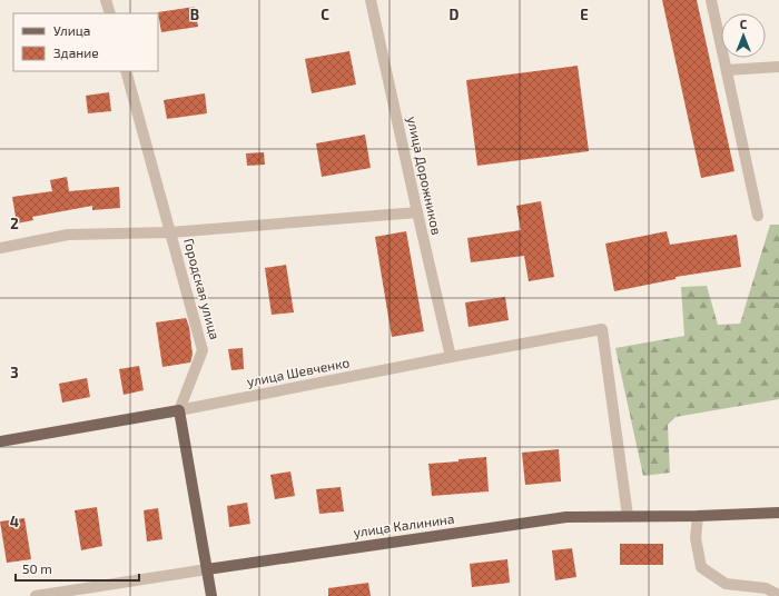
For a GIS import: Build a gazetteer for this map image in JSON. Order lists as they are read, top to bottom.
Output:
{
  "streets": {
    "main road": ["улица Шевченко", "улица Калинина"],
    "street": ["улица Дорожников", "Городская улица"]
  },
  "crossings": [
    ["улица Дорожников", "улица Шевченко"],
    ["Городская улица", "улица Шевченко"],
    ["улица Шевченко", "улица Калинина"]
  ],
  "legend": ["Улица", "Здание"],
  "scale_bar": "50 m",
  "north": "top",
  "grid": {
    "columns": [
      "B",
      "C",
      "D",
      "E"
    ],
    "rows": ["2", "3", "4"]
  }
}
